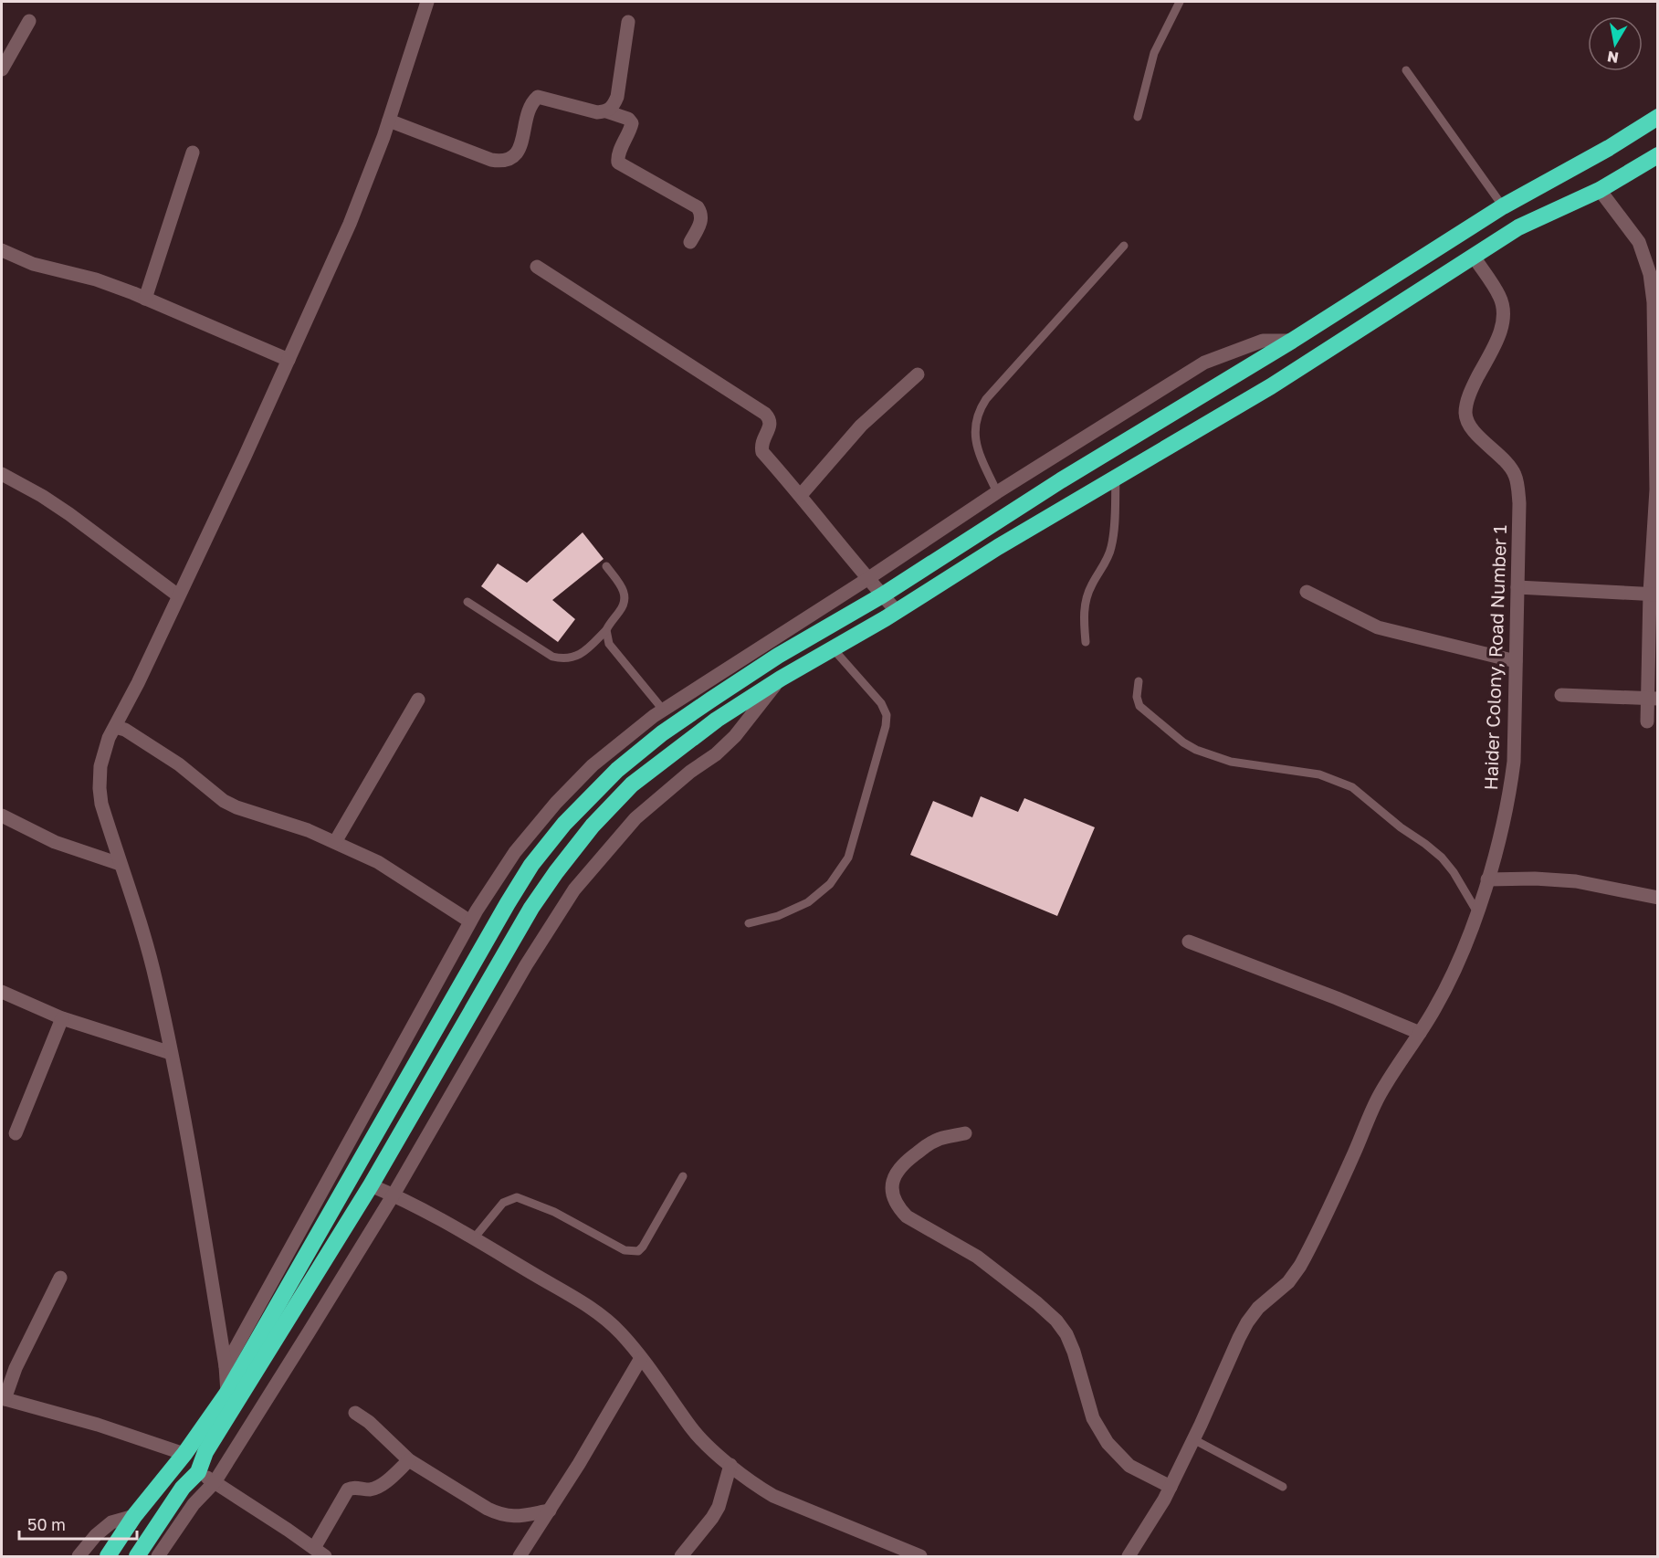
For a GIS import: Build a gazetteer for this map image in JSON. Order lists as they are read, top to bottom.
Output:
{
  "streets": {
    "street": ["Haider Colony, Road Number 1"]
  },
  "scale_bar": "50 m",
  "north": "bottom"
}
